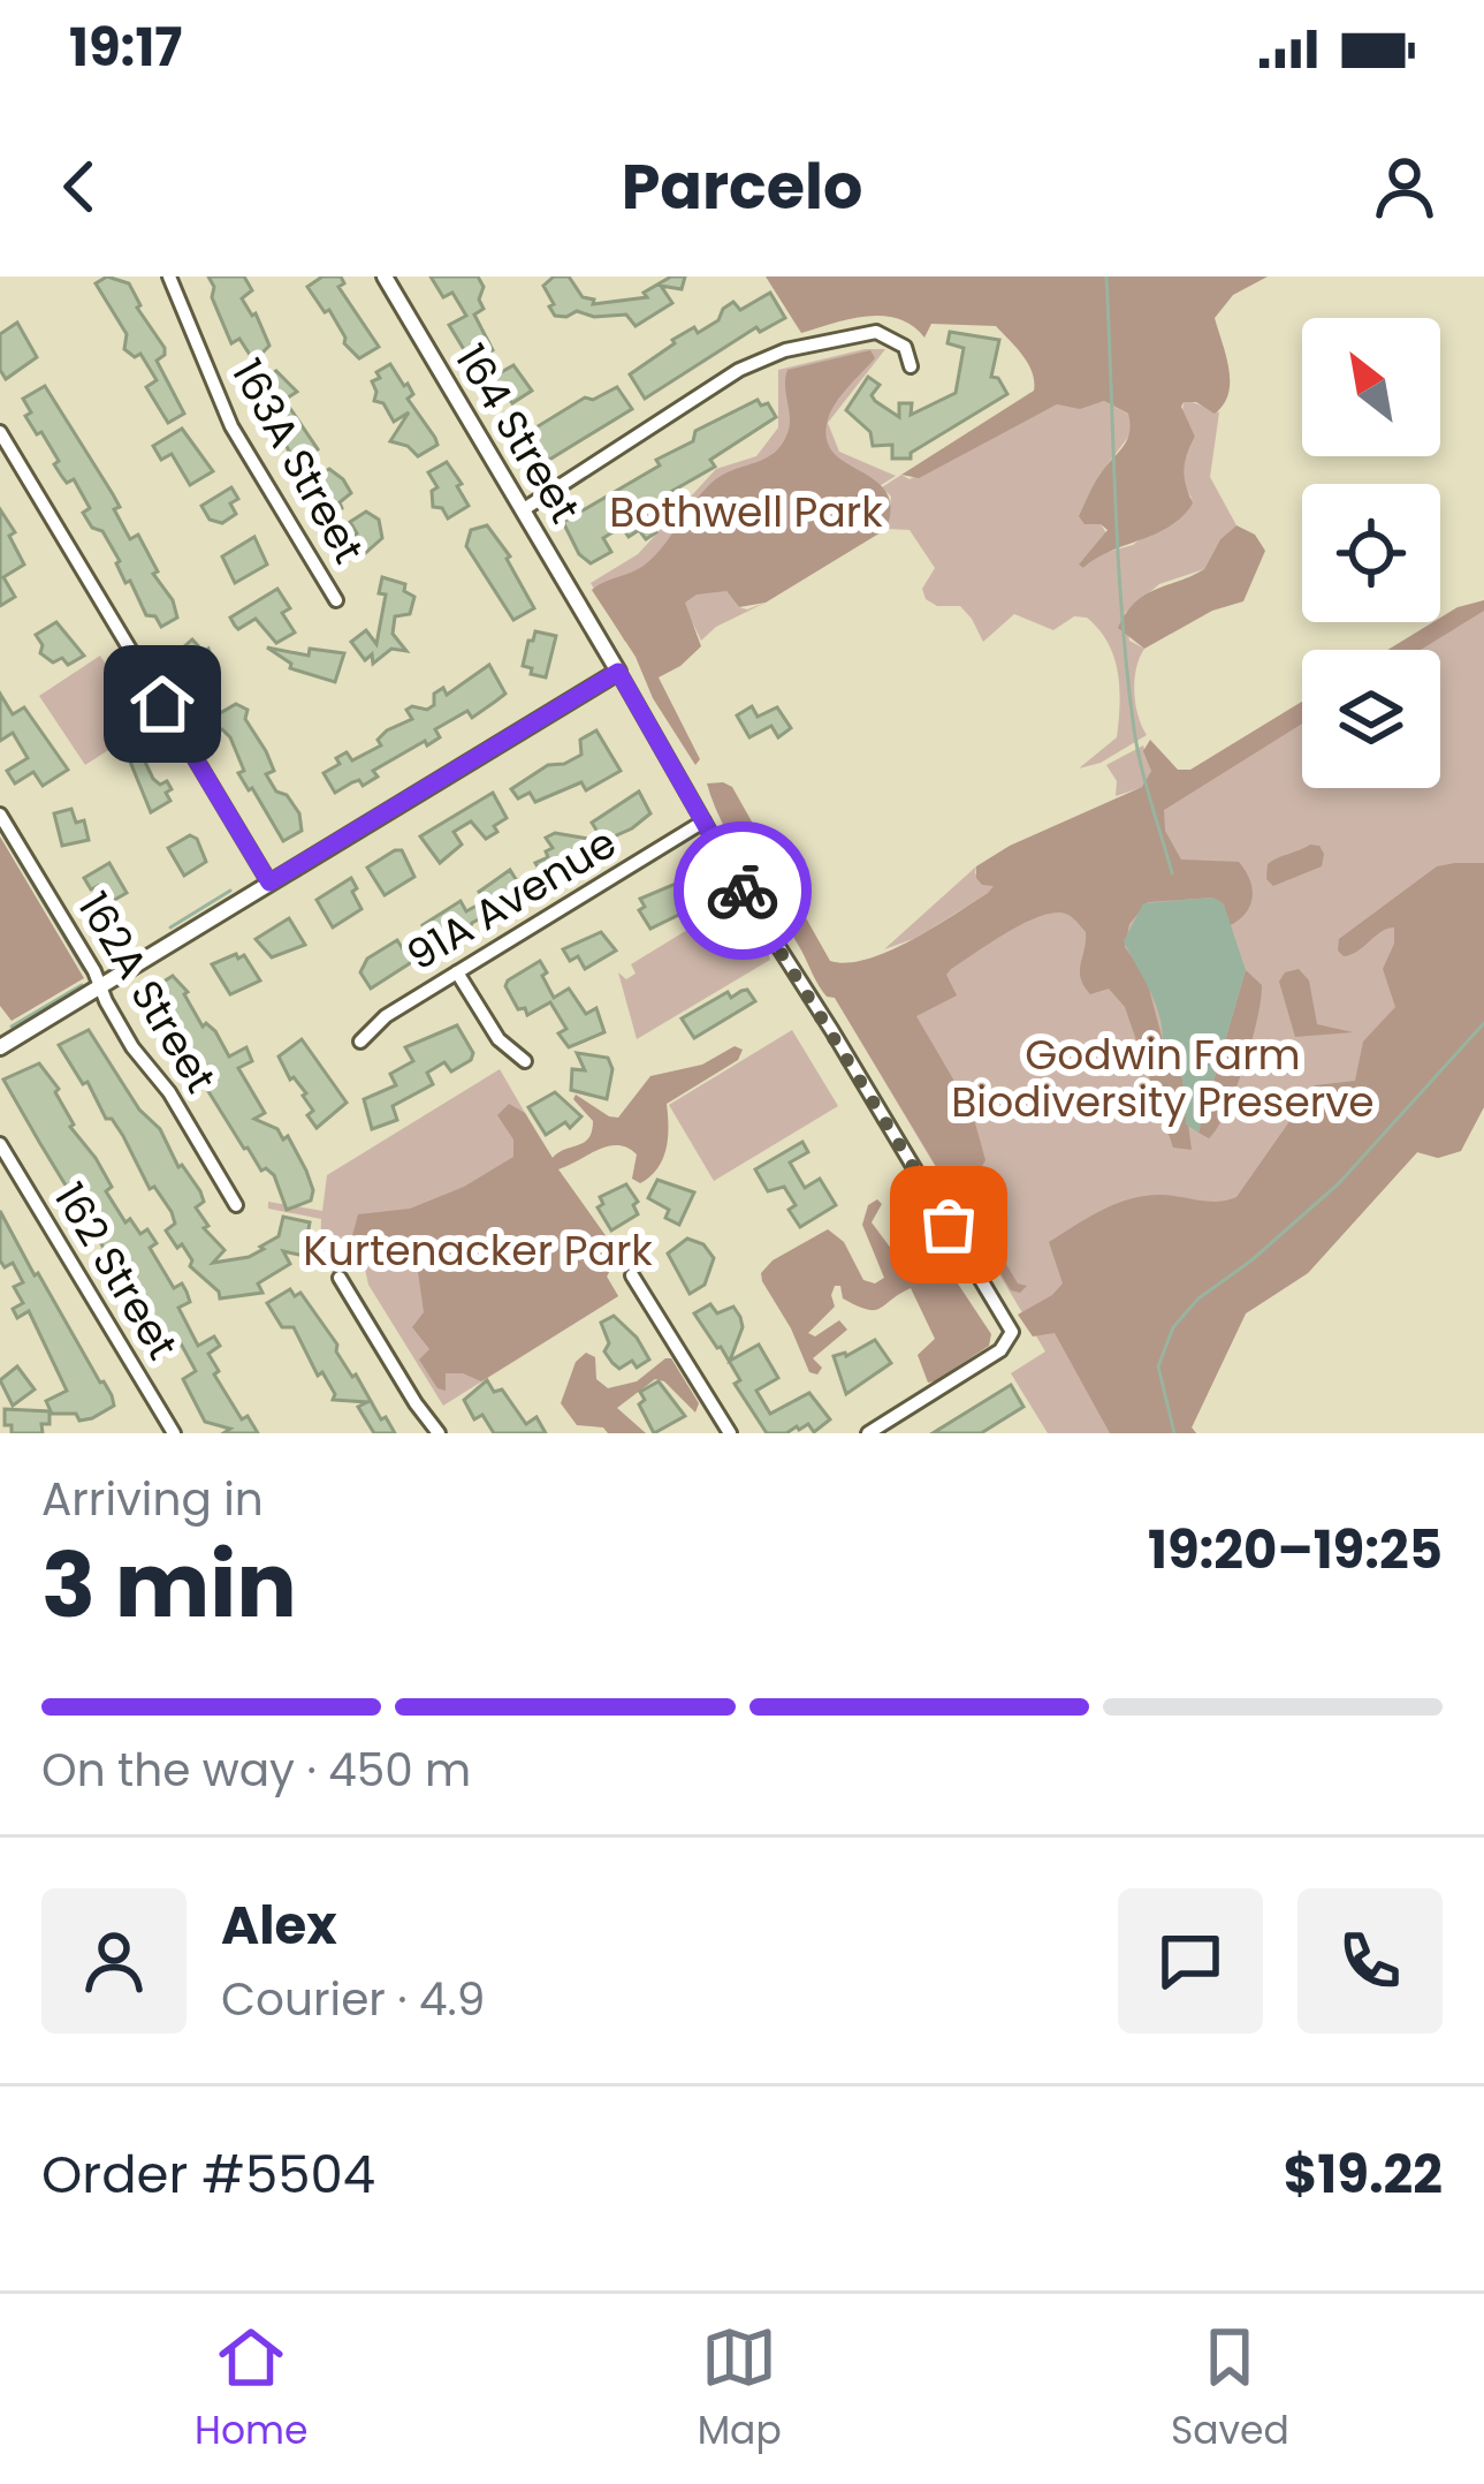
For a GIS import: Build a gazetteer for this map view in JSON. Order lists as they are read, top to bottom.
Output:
{
  "streets": {
    "street": [
      "164 Street",
      "163A Street",
      "91A Avenue",
      "162A Street",
      "162 Street"
    ]
  },
  "crossings": [
    ["164 Street", "91A Avenue"]
  ],
  "parks": ["Bothwell Park", "Godwin Farm Biodiversity Preserve", "Kurtenacker Park"],
  "north": "top left",
  "page": {
    "status": "19:17",
    "header": "Parcelo",
    "heading": ["3 min", "Arriving in", "19:20–19:25"],
    "panel": [
      "Alex",
      "Courier · 4.9",
      "Order #5504",
      "$19.22"
    ],
    "bar": "On the way · 450 m",
    "tabs": ["Home", "Map", "Saved"]
  }
}
